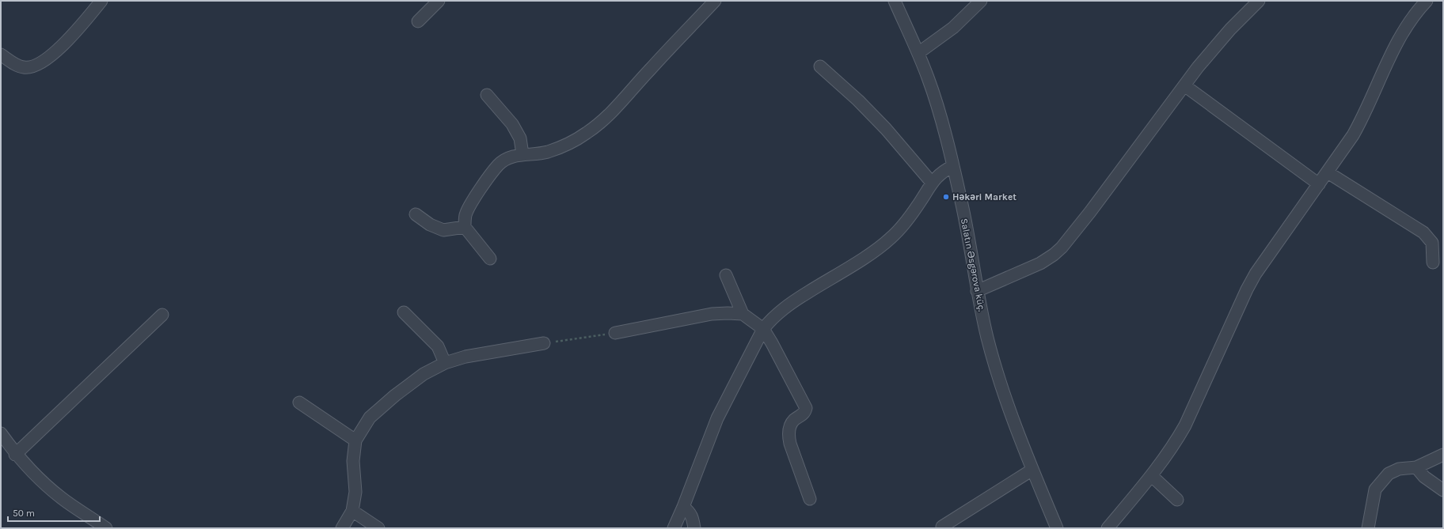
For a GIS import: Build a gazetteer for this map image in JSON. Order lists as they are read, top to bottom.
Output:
{
  "streets": {
    "street": ["Salatın Əsgərova küç."]
  },
  "places": ["Həkəri Market"],
  "scale_bar": "50 m"
}
